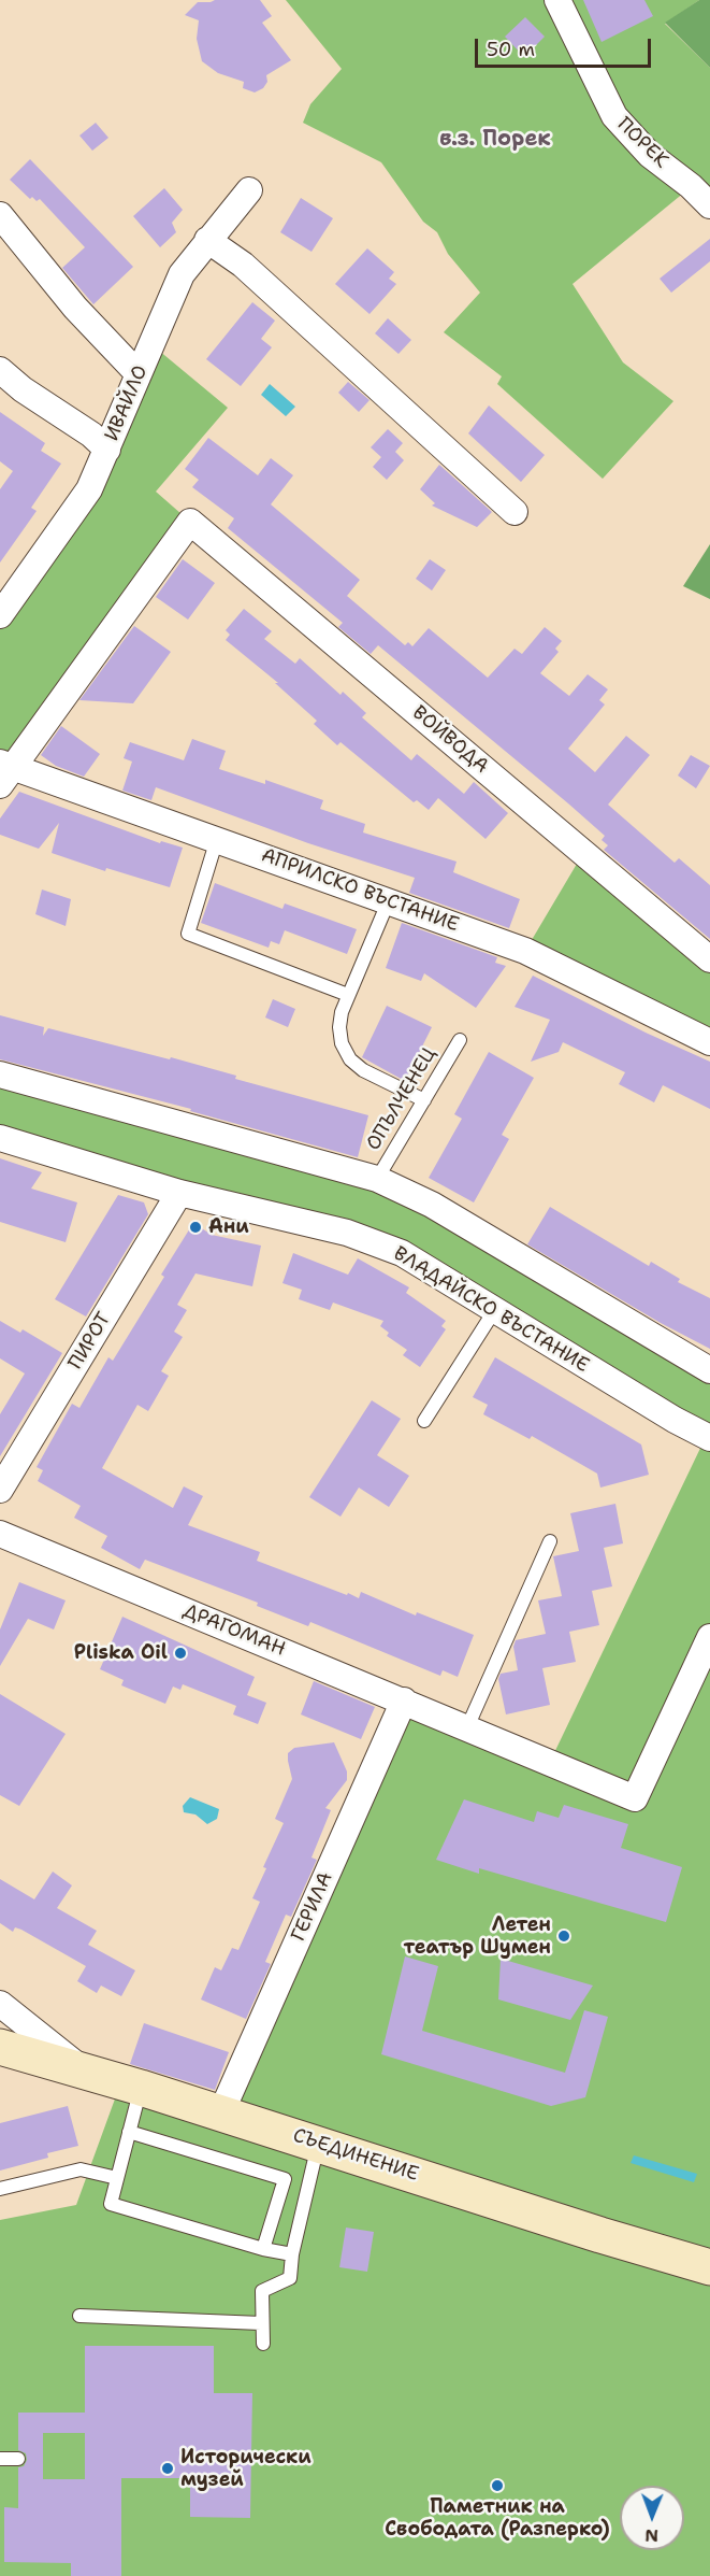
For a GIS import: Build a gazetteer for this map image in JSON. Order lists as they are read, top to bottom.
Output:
{
  "streets": {
    "street": [
      "ПОРЕК",
      "ИВАЙЛО",
      "ВОЙВОДА",
      "АПРИЛСКО ВЪСТАНИЕ",
      "ВЛАДАЙСКО ВЪСТАНИЕ",
      "ПИРОТ",
      "ДРАГОМАН",
      "ГЕРИЛА",
      "СЪЕДИНЕНИЕ"
    ],
    "lane": ["ОПЪЛЧЕНЕЦ"]
  },
  "crossings": [
    ["ВОЙВОДА", "АПРИЛСКО ВЪСТАНИЕ"],
    ["ВЛАДАЙСКО ВЪСТАНИЕ", "ПИРОТ"],
    ["ДРАГОМАН", "ГЕРИЛА"],
    ["ГЕРИЛА", "СЪЕДИНЕНИЕ"]
  ],
  "districts": ["в.з. Порек"],
  "places": [
    "Ани",
    "Pliska Oil",
    "Летен театър Шумен",
    "Исторически музей",
    "Паметник на Свободата (Разперко)"
  ],
  "scale_bar": "50 m",
  "north": "bottom"
}
